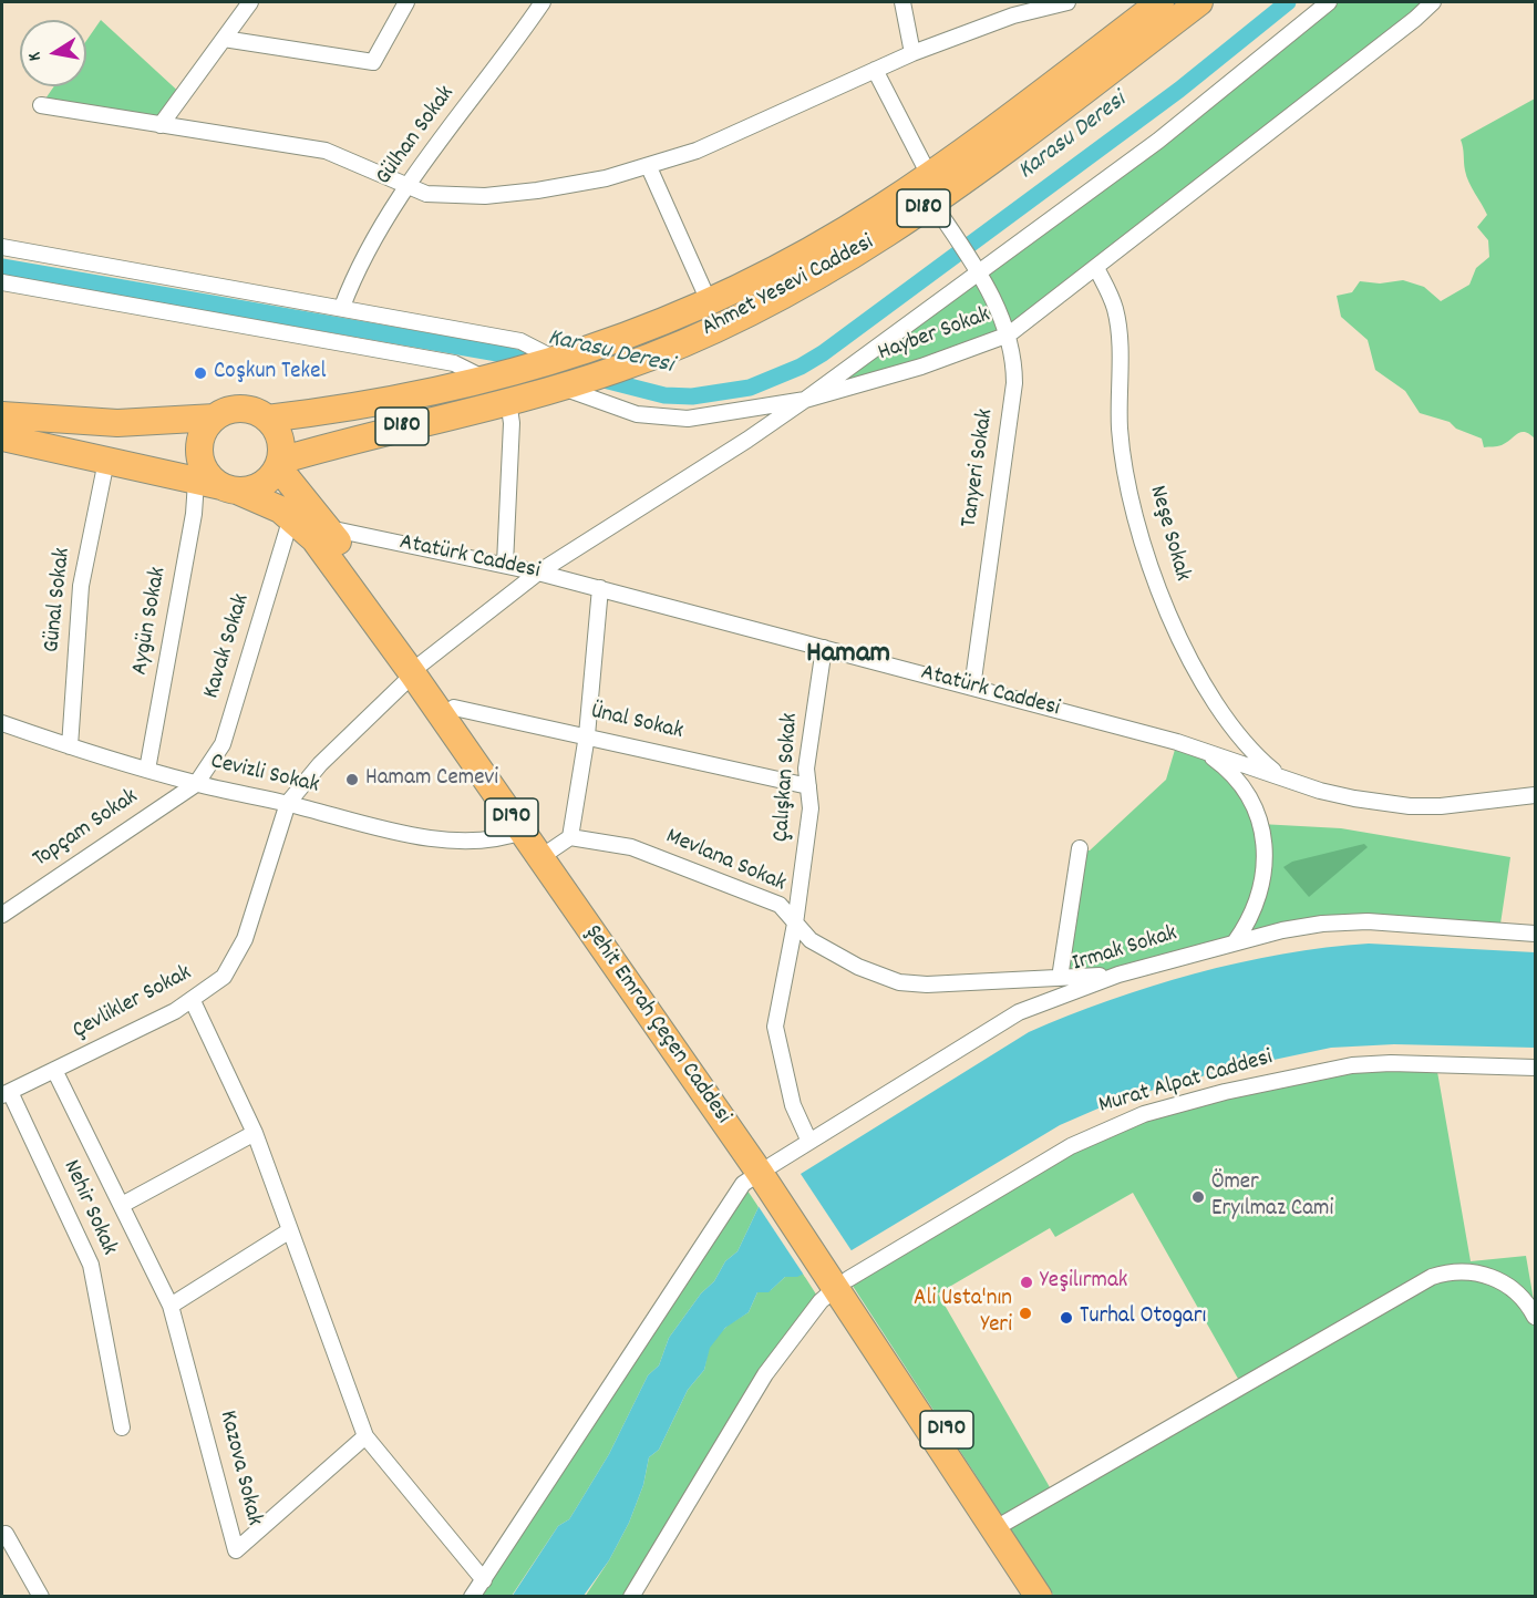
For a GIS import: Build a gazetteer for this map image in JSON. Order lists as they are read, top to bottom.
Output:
{
  "streets": {
    "highway": [
      "D180",
      "Ahmet Yesevi Caddesi",
      "D190",
      "Şehit Emrah Çeçen Caddesi"
    ],
    "street": [
      "Gülhan Sokak",
      "Hayber Sokak",
      "Tanyeri Sokak",
      "Neşe Sokak",
      "Atatürk Caddesi",
      "Günal Sokak",
      "Aygün Sokak",
      "Kavak Sokak",
      "Ünal Sokak",
      "Cevizli Sokak",
      "Çalışkan Sokak",
      "Topçam Sokak",
      "Mevlana Sokak",
      "Irmak Sokak",
      "Çevlikler Sokak",
      "Murat Alpat Caddesi",
      "Nehir Sokak",
      "Kazova Sokak"
    ]
  },
  "crossings": [
    ["Ahmet Yesevi Caddesi", "Tanyeri Sokak"],
    ["Ahmet Yesevi Caddesi", "Aygün Sokak"],
    ["Ahmet Yesevi Caddesi", "Şehit Emrah Çeçen Caddesi"],
    ["Hayber Sokak", "Tanyeri Sokak"],
    ["Hayber Sokak", "Neşe Sokak"],
    ["Hayber Sokak", "Atatürk Caddesi"],
    ["Hayber Sokak", "Cevizli Sokak"],
    ["Hayber Sokak", "Çevlikler Sokak"],
    ["Hayber Sokak", "Şehit Emrah Çeçen Caddesi"],
    ["Tanyeri Sokak", "Atatürk Caddesi"],
    ["Neşe Sokak", "Atatürk Caddesi"],
    ["Atatürk Caddesi", "Çalışkan Sokak"],
    ["Atatürk Caddesi", "Şehit Emrah Çeçen Caddesi"],
    ["Günal Sokak", "Cevizli Sokak"],
    ["Aygün Sokak", "Cevizli Sokak"],
    ["Aygün Sokak", "Şehit Emrah Çeçen Caddesi"],
    ["Kavak Sokak", "Cevizli Sokak"],
    ["Kavak Sokak", "Topçam Sokak"],
    ["Kavak Sokak", "Şehit Emrah Çeçen Caddesi"],
    ["Ünal Sokak", "Çalışkan Sokak"],
    ["Ünal Sokak", "Şehit Emrah Çeçen Caddesi"],
    ["Cevizli Sokak", "Topçam Sokak"],
    ["Cevizli Sokak", "Çevlikler Sokak"],
    ["Cevizli Sokak", "Şehit Emrah Çeçen Caddesi"],
    ["Çalışkan Sokak", "Mevlana Sokak"],
    ["Çalışkan Sokak", "Irmak Sokak"],
    ["D190", "Şehit Emrah Çeçen Caddesi"],
    ["D190", "Murat Alpat Caddesi"],
    ["Mevlana Sokak", "Irmak Sokak"],
    ["Mevlana Sokak", "Şehit Emrah Çeçen Caddesi"],
    ["Irmak Sokak", "Şehit Emrah Çeçen Caddesi"],
    ["Çevlikler Sokak", "Nehir Sokak"],
    ["Çevlikler Sokak", "Kazova Sokak"],
    ["Şehit Emrah Çeçen Caddesi", "Murat Alpat Caddesi"]
  ],
  "districts": ["Hamam"],
  "water": ["Karasu Deresi"],
  "places": [
    "Coşkun Tekel",
    "Hamam Cemevi",
    "Ömer Eryılmaz Cami",
    "Yeşilırmak",
    "Ali Usta'nın Yeri",
    "Turhal Otogarı"
  ],
  "north": "left"
}
